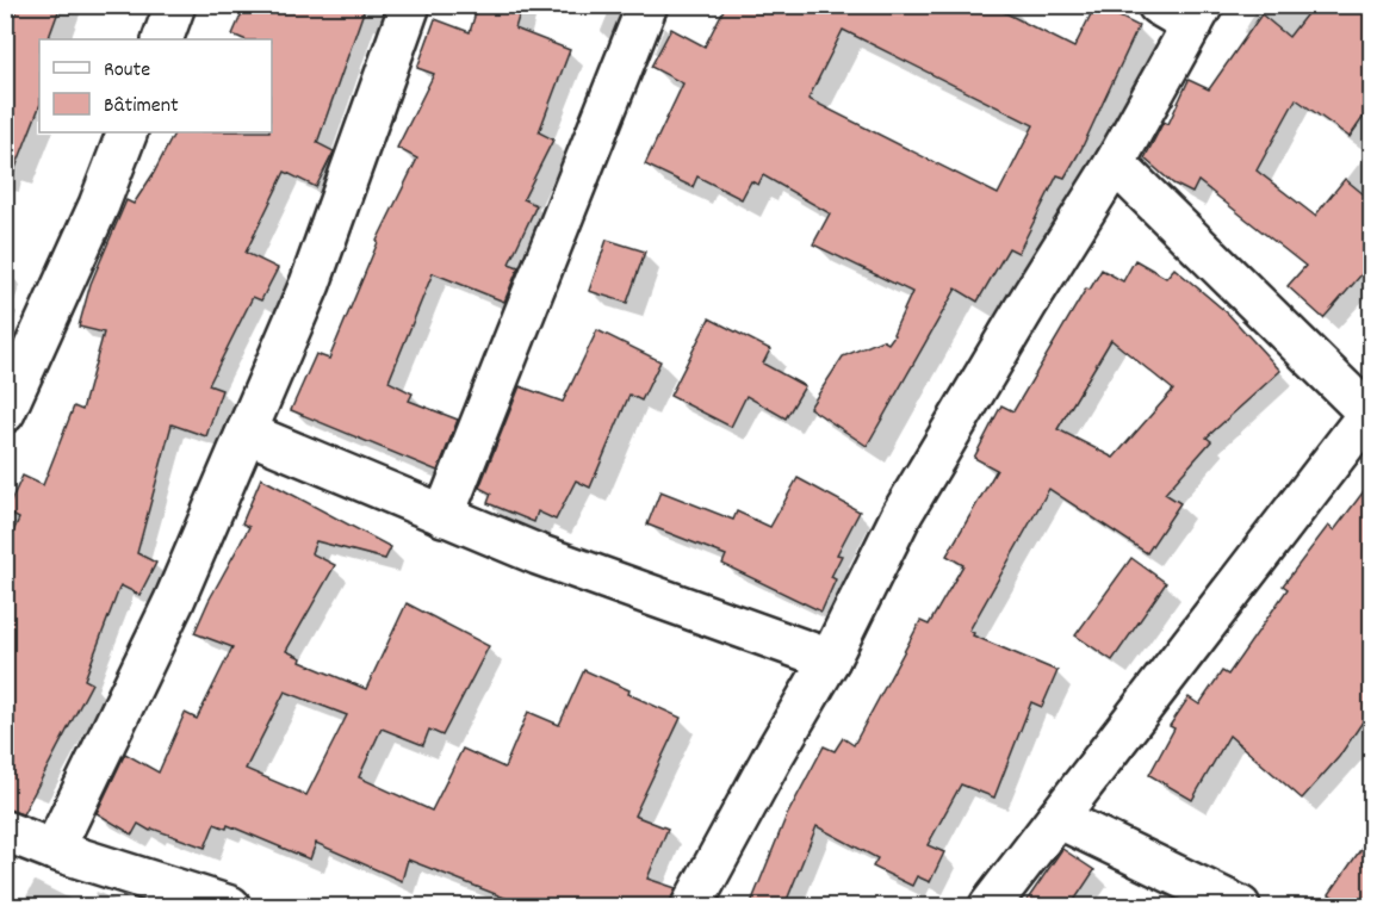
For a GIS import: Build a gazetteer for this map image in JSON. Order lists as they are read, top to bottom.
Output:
{
  "legend": ["Route", "Bâtiment"]
}
